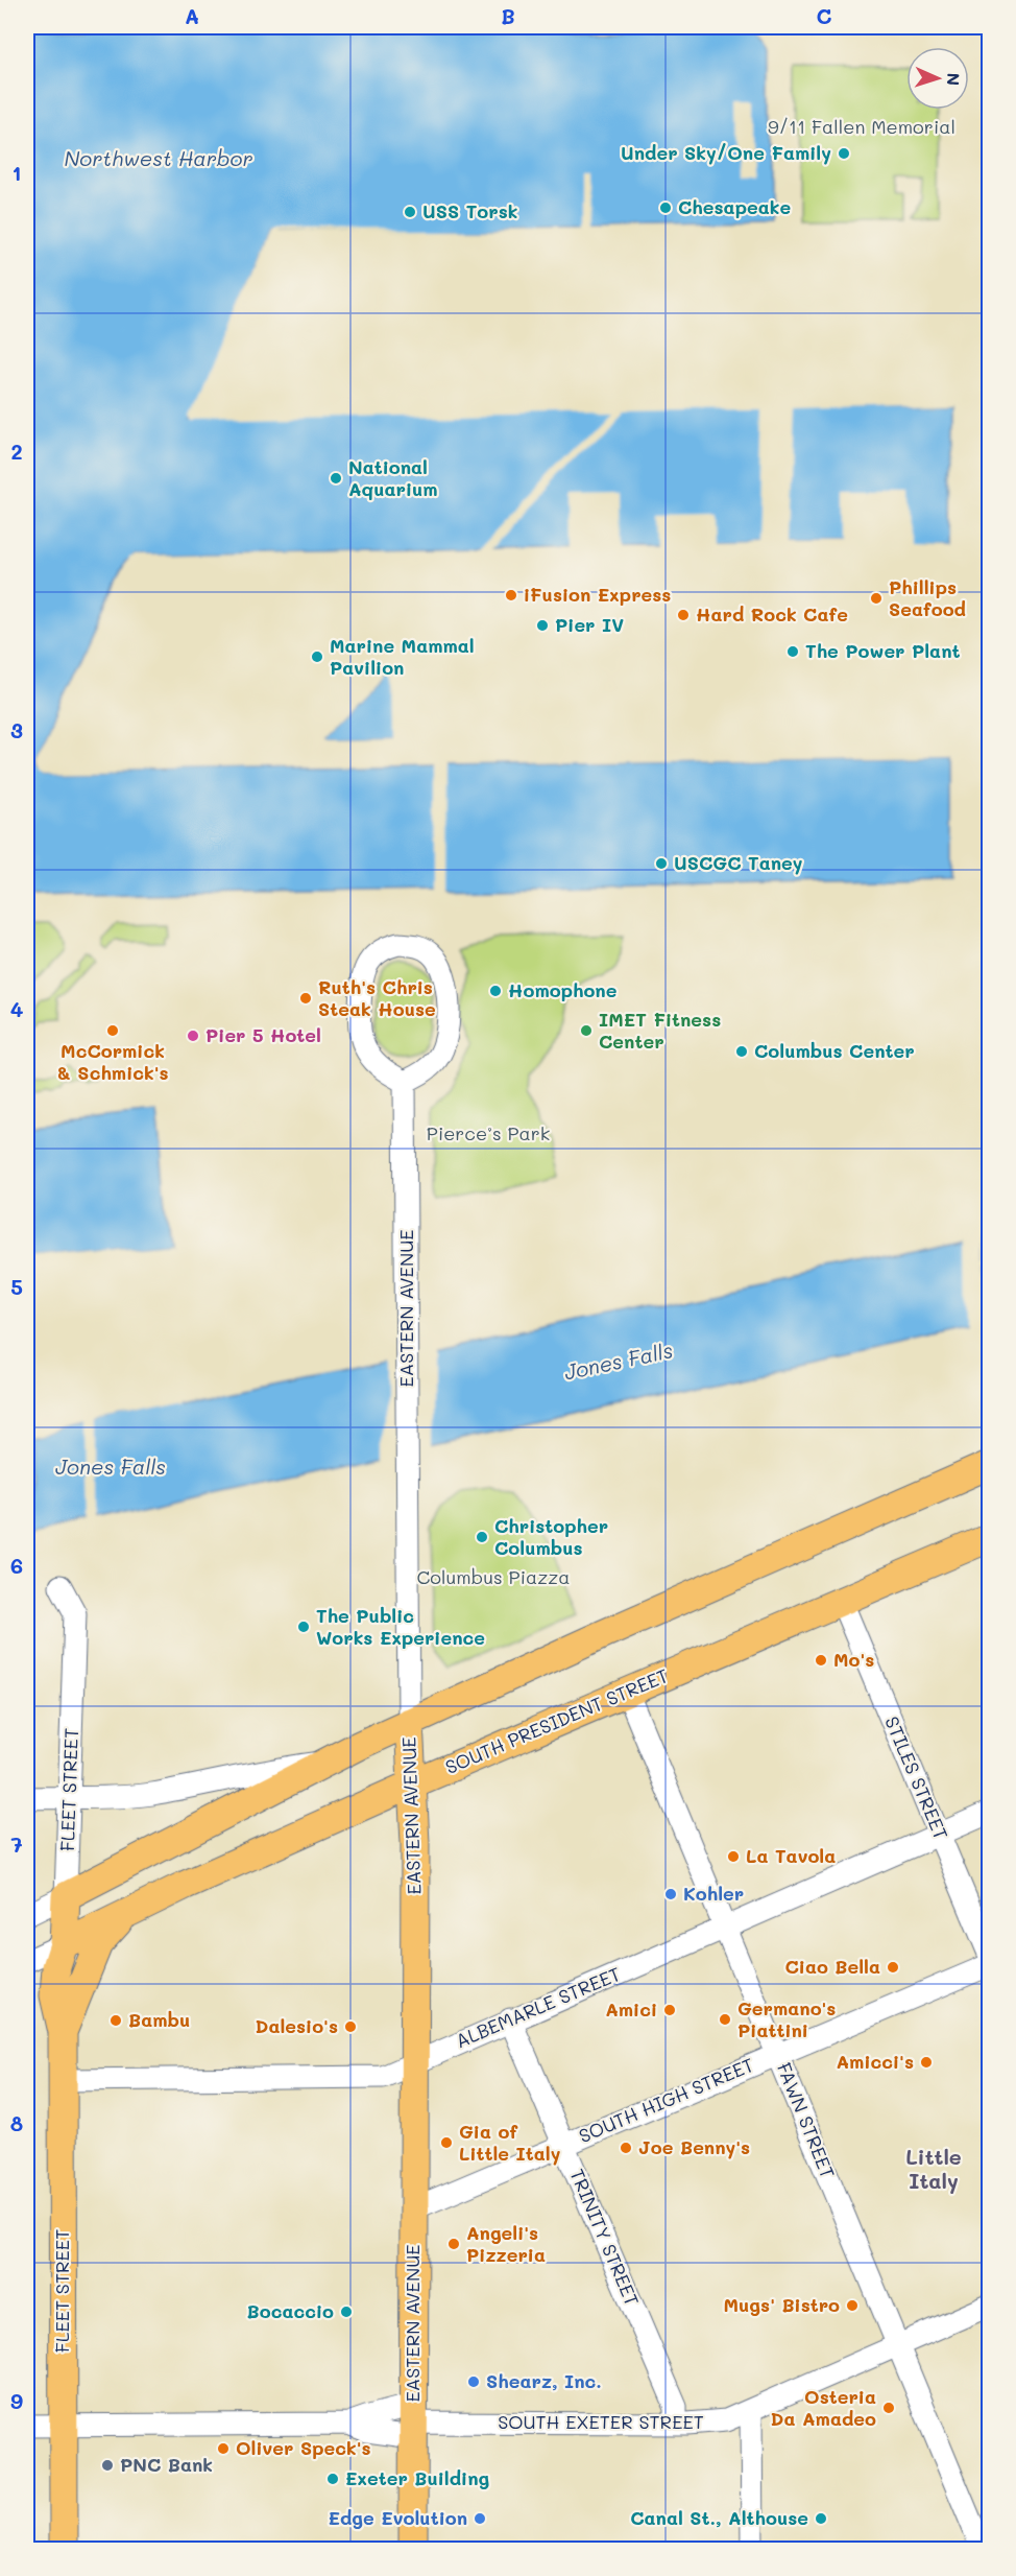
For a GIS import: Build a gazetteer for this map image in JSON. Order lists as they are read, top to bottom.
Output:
{
  "streets": {
    "main road": ["EASTERN AVENUE", "SOUTH PRESIDENT STREET", "FLEET STREET"],
    "street": [
      "STILES STREET",
      "ALBEMARLE STREET",
      "SOUTH HIGH STREET",
      "FAWN STREET",
      "TRINITY STREET",
      "SOUTH EXETER STREET"
    ]
  },
  "crossings": [
    ["EASTERN AVENUE", "SOUTH PRESIDENT STREET"],
    ["EASTERN AVENUE", "ALBEMARLE STREET"],
    ["EASTERN AVENUE", "SOUTH HIGH STREET"],
    ["EASTERN AVENUE", "SOUTH EXETER STREET"],
    ["SOUTH PRESIDENT STREET", "STILES STREET"],
    ["SOUTH PRESIDENT STREET", "FLEET STREET"],
    ["SOUTH PRESIDENT STREET", "FAWN STREET"],
    ["STILES STREET", "ALBEMARLE STREET"],
    ["FLEET STREET", "ALBEMARLE STREET"],
    ["FLEET STREET", "SOUTH EXETER STREET"],
    ["ALBEMARLE STREET", "FAWN STREET"],
    ["ALBEMARLE STREET", "TRINITY STREET"],
    ["SOUTH HIGH STREET", "FAWN STREET"],
    ["SOUTH HIGH STREET", "TRINITY STREET"],
    ["FAWN STREET", "SOUTH EXETER STREET"],
    ["TRINITY STREET", "SOUTH EXETER STREET"]
  ],
  "districts": ["Little Italy"],
  "water": ["Northwest Harbor", "Jones Falls"],
  "parks": ["9/11 Fallen Memorial", "Pierce’s Park", "Columbus Piazza"],
  "places": [
    "Under Sky/One Family",
    "Chesapeake",
    "USS Torsk",
    "National Aquarium",
    "iFusion Express",
    "Phillips Seafood",
    "Hard Rock Cafe",
    "Pier IV",
    "The Power Plant",
    "Marine Mammal Pavilion",
    "USCGC Taney",
    "Homophone",
    "Ruth's Chris Steak House",
    "McCormick & Schmick's",
    "IMET Fitness Center",
    "Pier 5 Hotel",
    "Columbus Center",
    "Christopher Columbus",
    "The Public Works Experience",
    "Mo's",
    "La Tavola",
    "Kohler",
    "Ciao Bella",
    "Amici",
    "Germano's Piattini",
    "Bambu",
    "Dalesio's",
    "Amicci's",
    "Gia of Little Italy",
    "Joe Benny's",
    "Angeli's Pizzeria",
    "Mugs' Bistro",
    "Bocaccio",
    "Shearz, Inc.",
    "Osteria Da Amadeo",
    "Oliver Speck's",
    "PNC Bank",
    "Exeter Building",
    "Edge Evolution",
    "Canal St., Althouse"
  ],
  "north": "right",
  "grid": {
    "columns": ["A", "B", "C"],
    "rows": [
      "1",
      "2",
      "3",
      "4",
      "5",
      "6",
      "7",
      "8",
      "9"
    ]
  }
}
